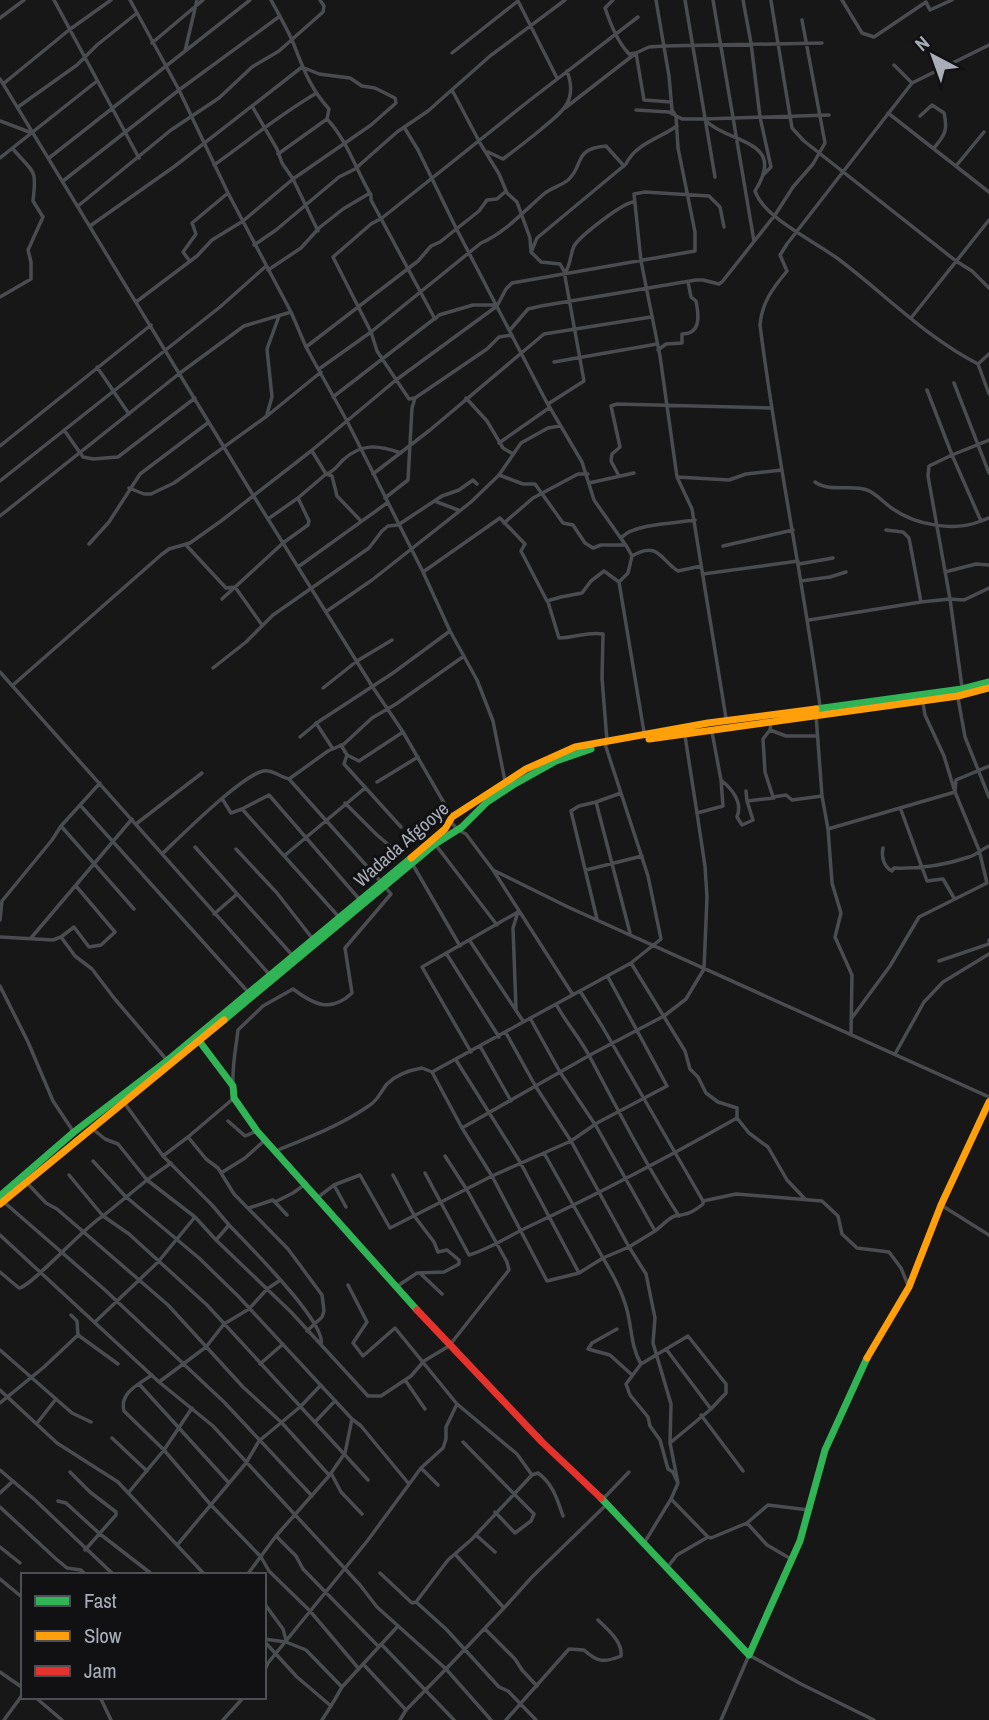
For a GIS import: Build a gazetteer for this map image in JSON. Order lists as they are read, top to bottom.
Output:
{
  "streets": {
    "main road": ["Wadada Afgooye"]
  },
  "legend": ["Fast", "Slow", "Jam"],
  "north": "top left"
}
